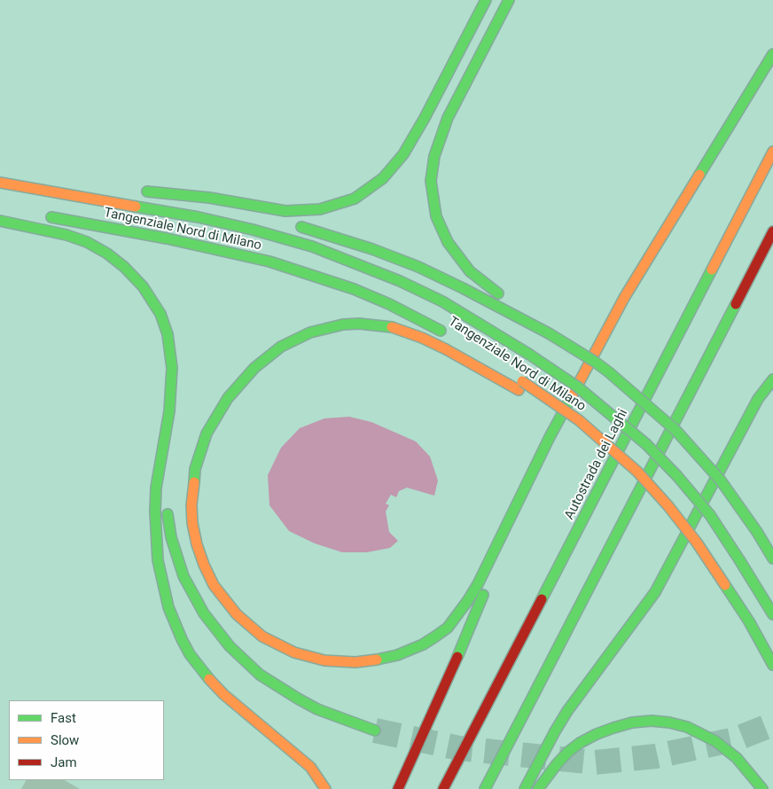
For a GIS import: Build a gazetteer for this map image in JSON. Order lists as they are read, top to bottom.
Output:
{
  "streets": {
    "highway": ["Tangenziale Nord di Milano", "Autostrada dei Laghi"]
  },
  "legend": ["Fast", "Slow", "Jam"]
}
